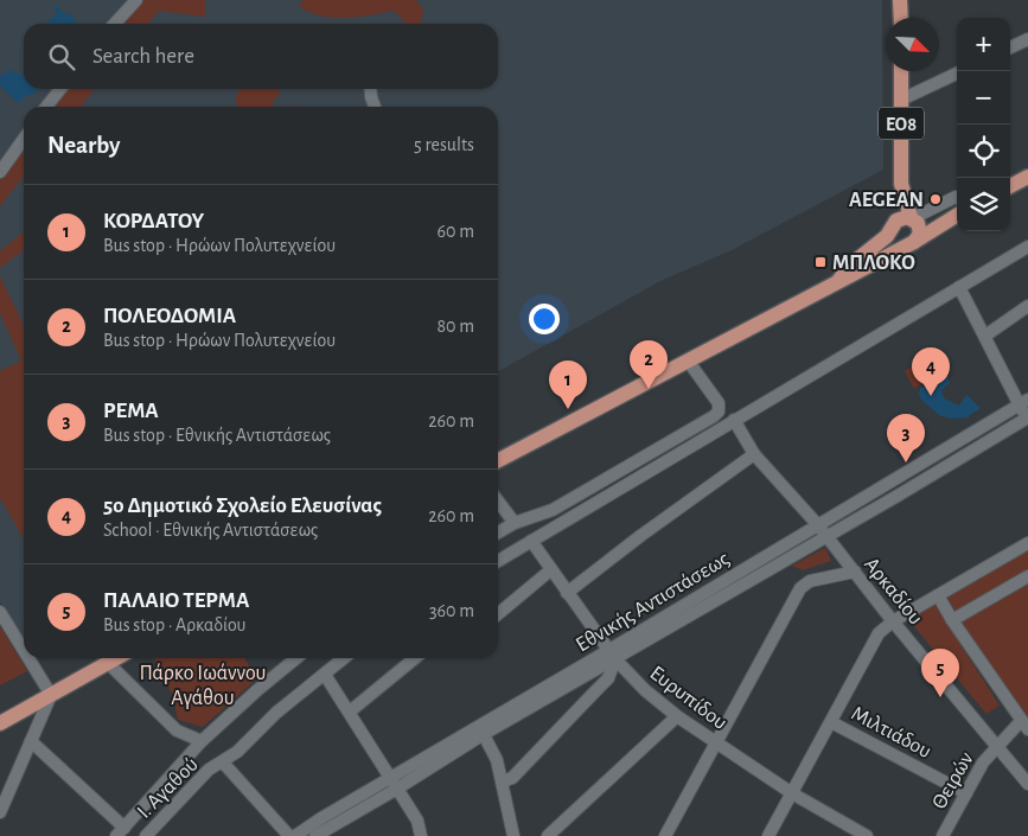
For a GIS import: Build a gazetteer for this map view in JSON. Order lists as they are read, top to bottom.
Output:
{
  "streets": {
    "main road": ["ΕΟ8"],
    "street": [
      "Αρκαδίου",
      "Εθνικής Αντιστάσεως",
      "Ευρυπίδου",
      "Μιλτιάδου",
      "Θειρών",
      "Ι. Αγαθού"
    ]
  },
  "crossings": [
    ["Αρκαδίου", "Εθνικής Αντιστάσεως"],
    ["Αρκαδίου", "Θειρών"],
    ["Εθνικής Αντιστάσεως", "Ευρυπίδου"],
    ["Μιλτιάδου", "Θειρών"]
  ],
  "parks": ["Πάρκο Ιωάννου Αγάθου"],
  "places": {
    "other": ["AEGEAN"],
    "transit": ["ΜΠΛΟΚΟ"]
  },
  "north": "bottom right",
  "page": {
    "map_buttons": ["+", "−"],
    "search": "Search here",
    "heading": ["Nearby", "5 results"],
    "list": [
      {
        "mark": "1",
        "name": "ΚΟΡΔΑΤΟΥ",
        "note": "Bus stop · Ηρώων Πολυτεχνείου",
        "value": "60 m"
      },
      {
        "mark": "2",
        "name": "ΠΟΛΕΟΔΟΜΙΑ",
        "note": "Bus stop · Ηρώων Πολυτεχνείου",
        "value": "80 m"
      },
      {
        "mark": "3",
        "name": "ΡΕΜΑ",
        "note": "Bus stop · Εθνικής Αντιστάσεως",
        "value": "260 m"
      },
      {
        "mark": "4",
        "name": "5ο Δημοτικό Σχολείο Ελευσίνας",
        "note": "School · Εθνικής Αντιστάσεως",
        "value": "260 m"
      },
      {
        "mark": "5",
        "name": "ΠΑΛΑΙΟ ΤΕΡΜΑ",
        "note": "Bus stop · Αρκαδίου",
        "value": "360 m"
      }
    ],
    "pins": [
      "2",
      "4",
      "1",
      "3",
      "5"
    ]
  }
}
